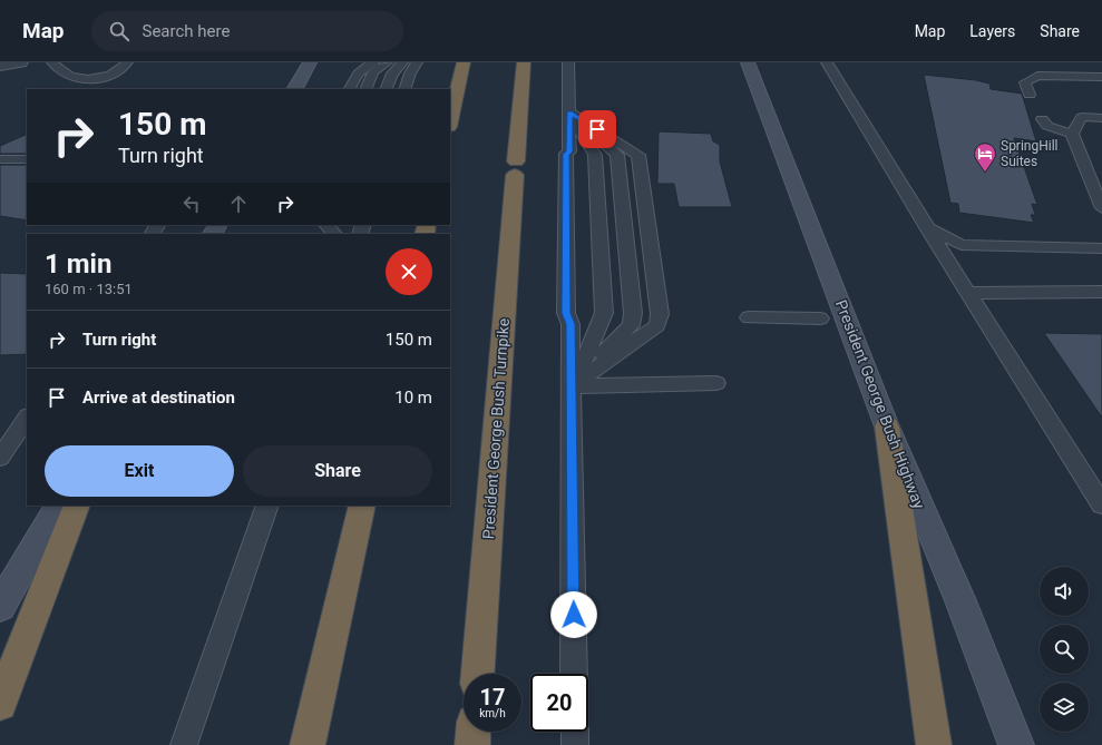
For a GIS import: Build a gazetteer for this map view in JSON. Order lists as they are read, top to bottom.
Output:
{
  "streets": {
    "highway": ["President George Bush Turnpike"],
    "main road": ["President George Bush Highway"]
  },
  "places": {
    "hotel": ["SpringHill Suites"]
  },
  "page": {
    "header": "Map",
    "search": "Search here",
    "nav": ["Map", "Layers", "Share"],
    "turn": ["150 m", "Turn right"],
    "heading": ["1 min", "160 m · 13:51"],
    "list": [
      {
        "name": "Turn right",
        "value": "150 m"
      },
      {
        "name": "Arrive at destination",
        "value": "10 m"
      }
    ],
    "buttons": ["Exit", "Share"],
    "speed": "17 km/h",
    "limit": "20"
  }
}
